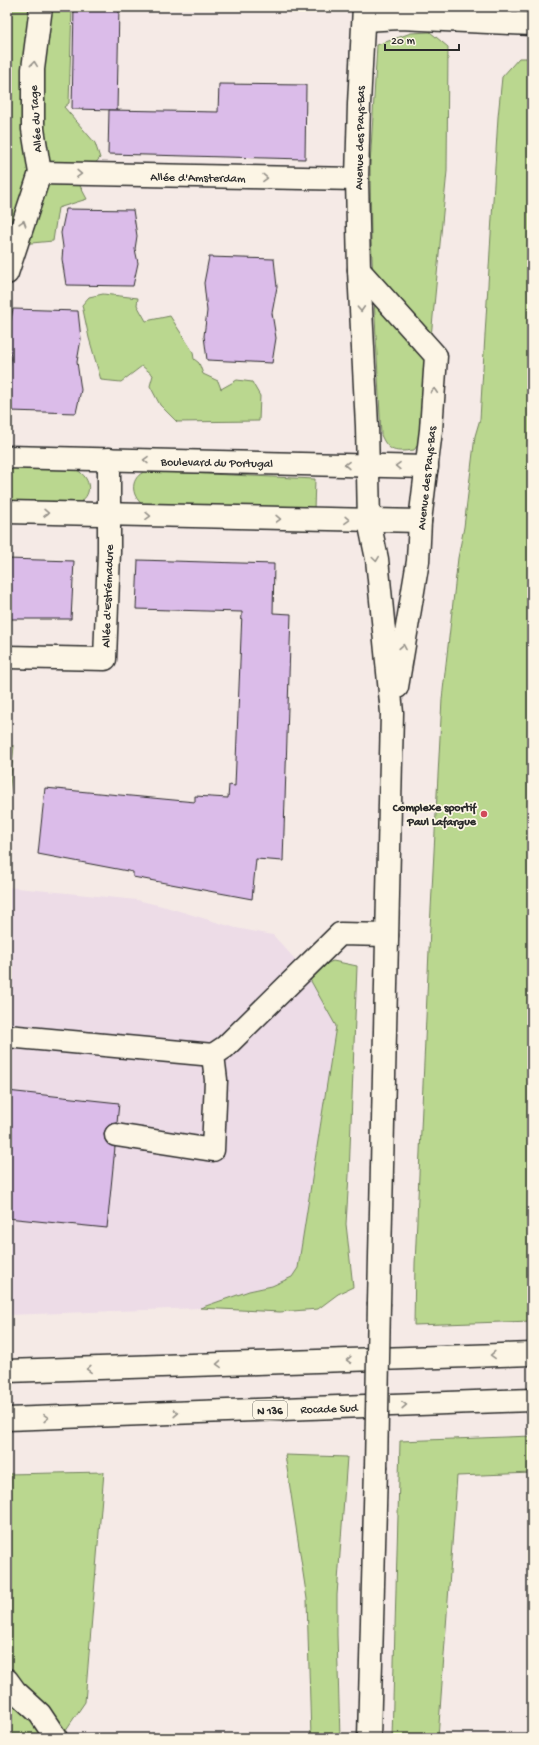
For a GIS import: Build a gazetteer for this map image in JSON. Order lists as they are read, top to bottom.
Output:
{
  "streets": {
    "main road": [
      "Allée du Tage",
      "Avenue des Pays-Bas",
      "Allée d'Amsterdam",
      "Boulevard du Portugal",
      "Allée d'Estrémadure",
      "Rocade Sud",
      "N 136"
    ]
  },
  "crossings": [
    ["Allée du Tage", "Allée d'Amsterdam"],
    ["Avenue des Pays-Bas", "Allée d'Amsterdam"],
    ["Avenue des Pays-Bas", "Boulevard du Portugal"],
    ["Boulevard du Portugal", "Allée d'Estrémadure"]
  ],
  "one_way": ["Allée du Tage", "Allée d'Amsterdam"],
  "places": ["Complexe sportif Paul Lafargue"],
  "scale_bar": "20 m"
}
